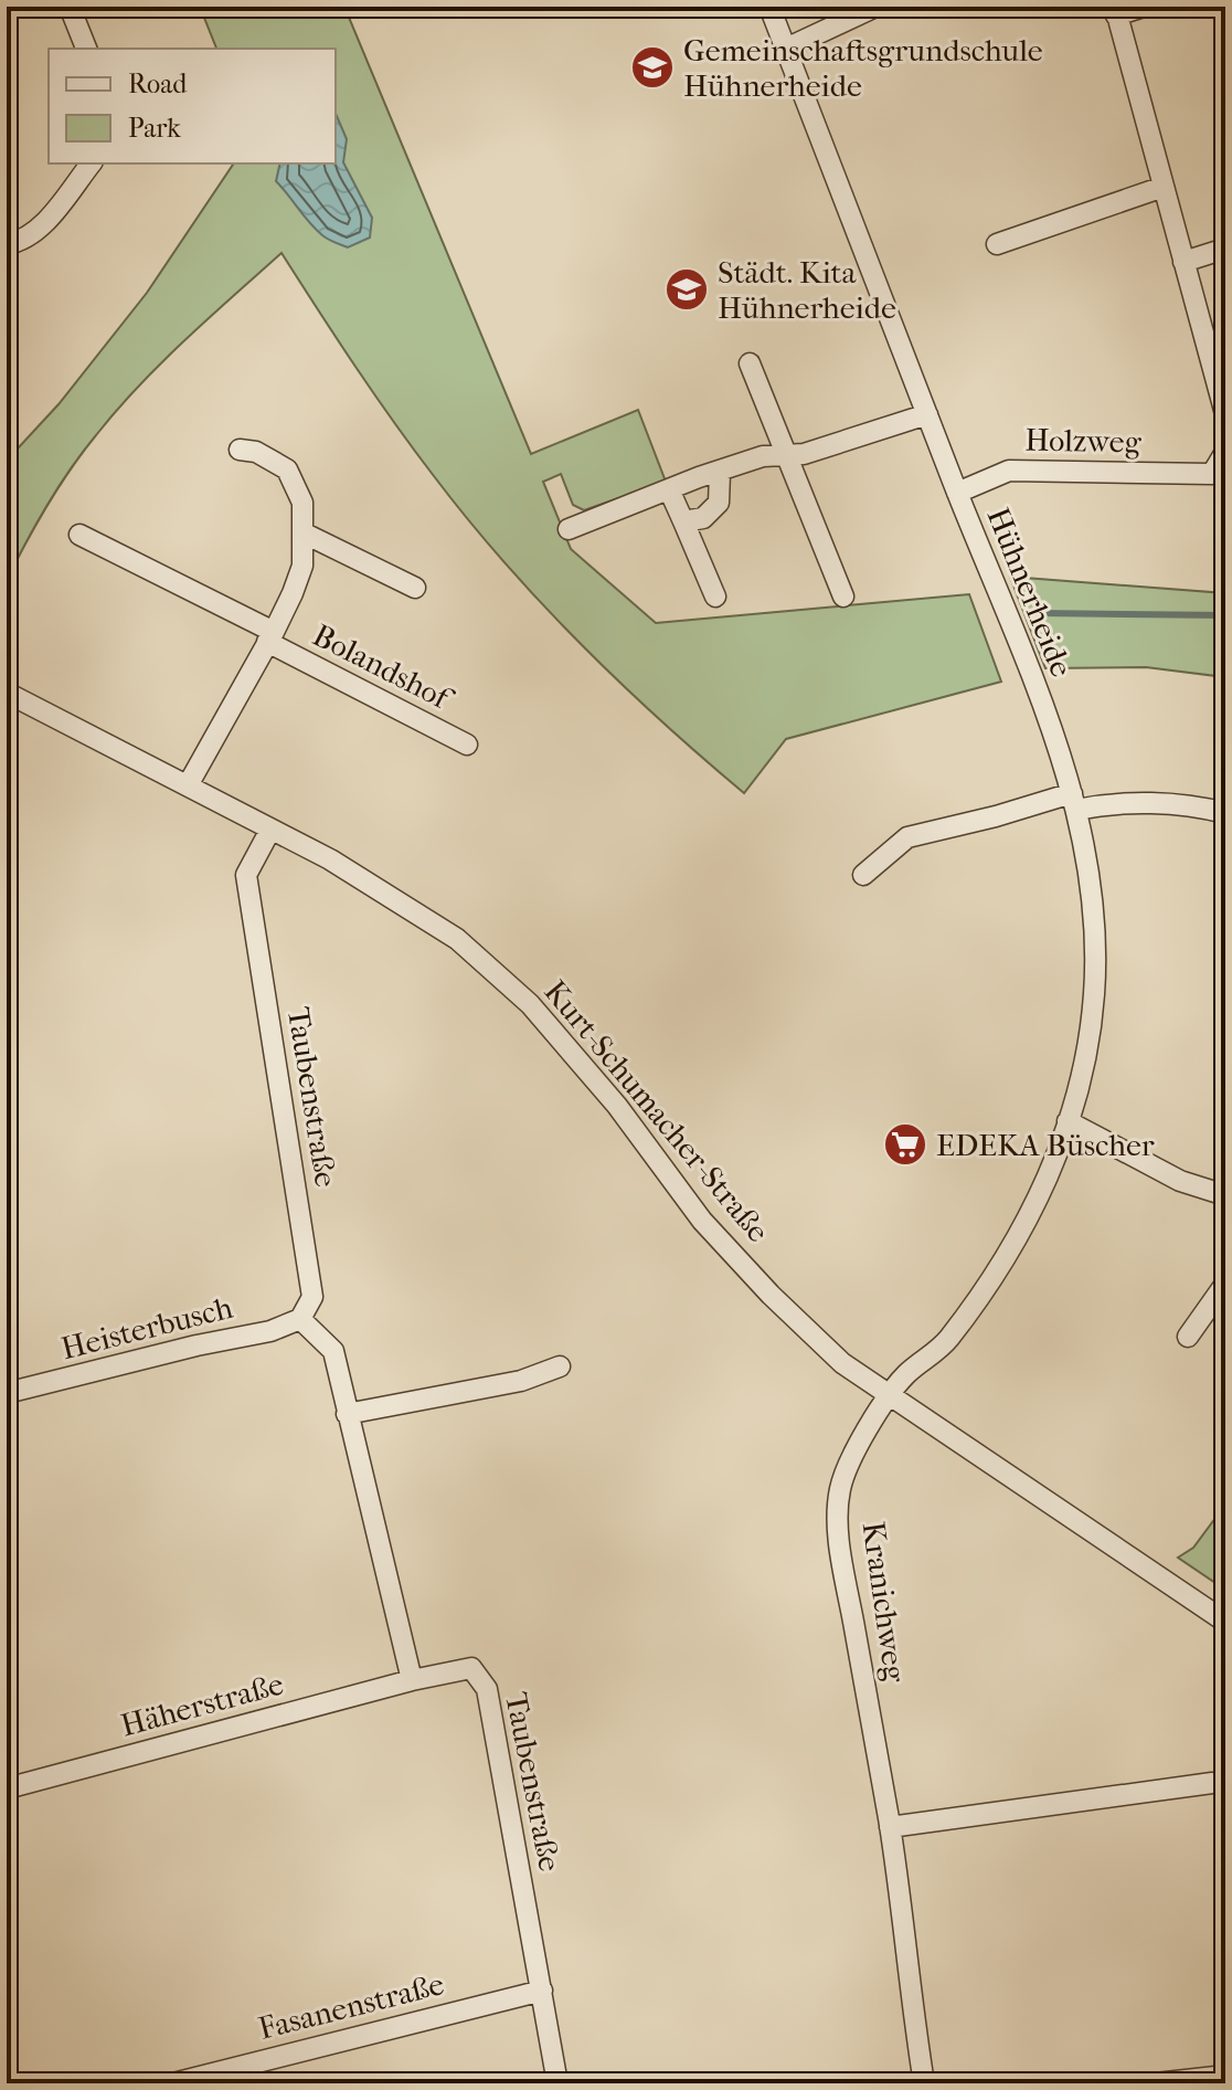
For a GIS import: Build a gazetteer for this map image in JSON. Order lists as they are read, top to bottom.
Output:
{
  "streets": {
    "street": [
      "Holzweg",
      "Hühnerheide",
      "Bolandshof",
      "Taubenstraße",
      "Kurt-Schumacher-Straße",
      "Heisterbusch",
      "Kranichweg",
      "Häherstraße",
      "Fasanenstraße"
    ]
  },
  "crossings": [
    ["Holzweg", "Hühnerheide"],
    ["Hühnerheide", "Kurt-Schumacher-Straße"],
    ["Hühnerheide", "Kranichweg"],
    ["Bolandshof", "Kurt-Schumacher-Straße"],
    ["Taubenstraße", "Kurt-Schumacher-Straße"],
    ["Taubenstraße", "Heisterbusch"],
    ["Taubenstraße", "Häherstraße"],
    ["Taubenstraße", "Fasanenstraße"],
    ["Kurt-Schumacher-Straße", "Kranichweg"]
  ],
  "places": {
    "school or university": ["Gemeinschaftsgrundschule Hühnerheide", "Städt. Kita Hühnerheide"],
    "supermarket": ["EDEKA Büscher"]
  },
  "legend": ["Road", "Park"]
}
